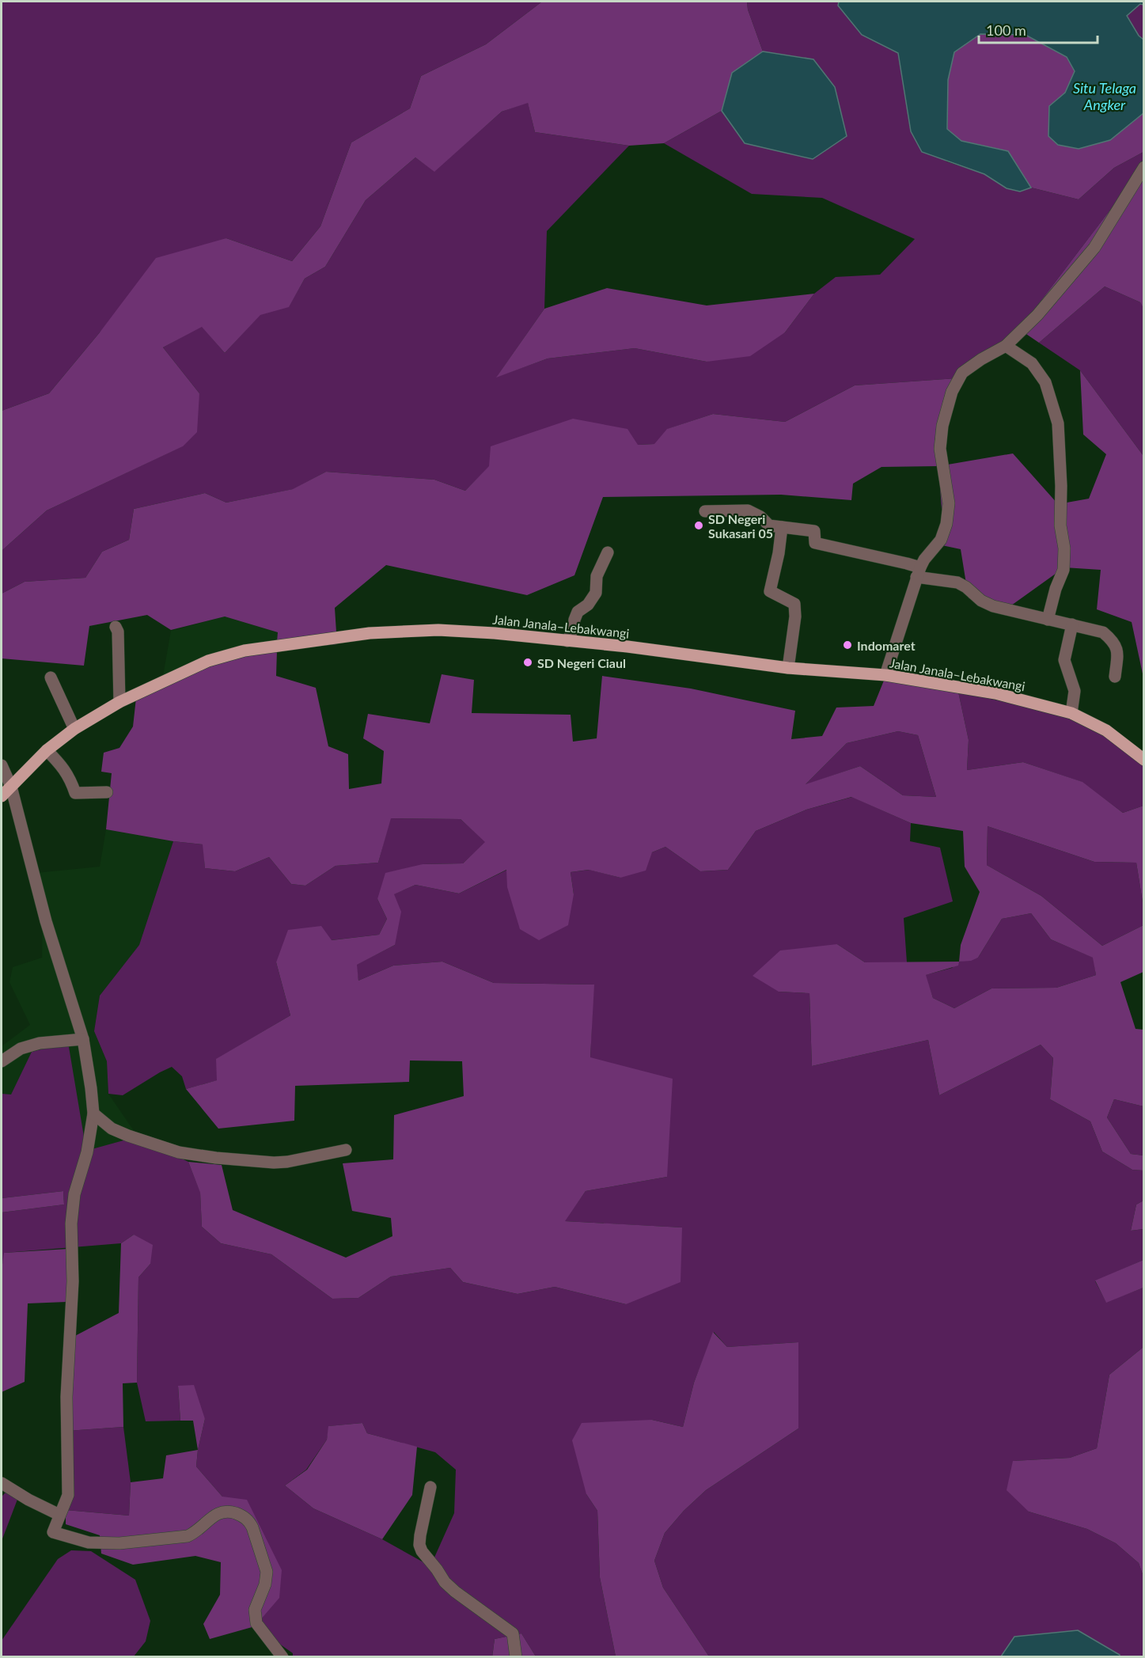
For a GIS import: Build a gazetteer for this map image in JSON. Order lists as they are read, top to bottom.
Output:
{
  "streets": {
    "main road": ["Jalan Janala–Lebakwangi"]
  },
  "water": ["Situ Telaga Angker"],
  "places": ["SD Negeri Sukasari 05", "Indomaret", "SD Negeri Ciaul"],
  "scale_bar": "100 m"
}
